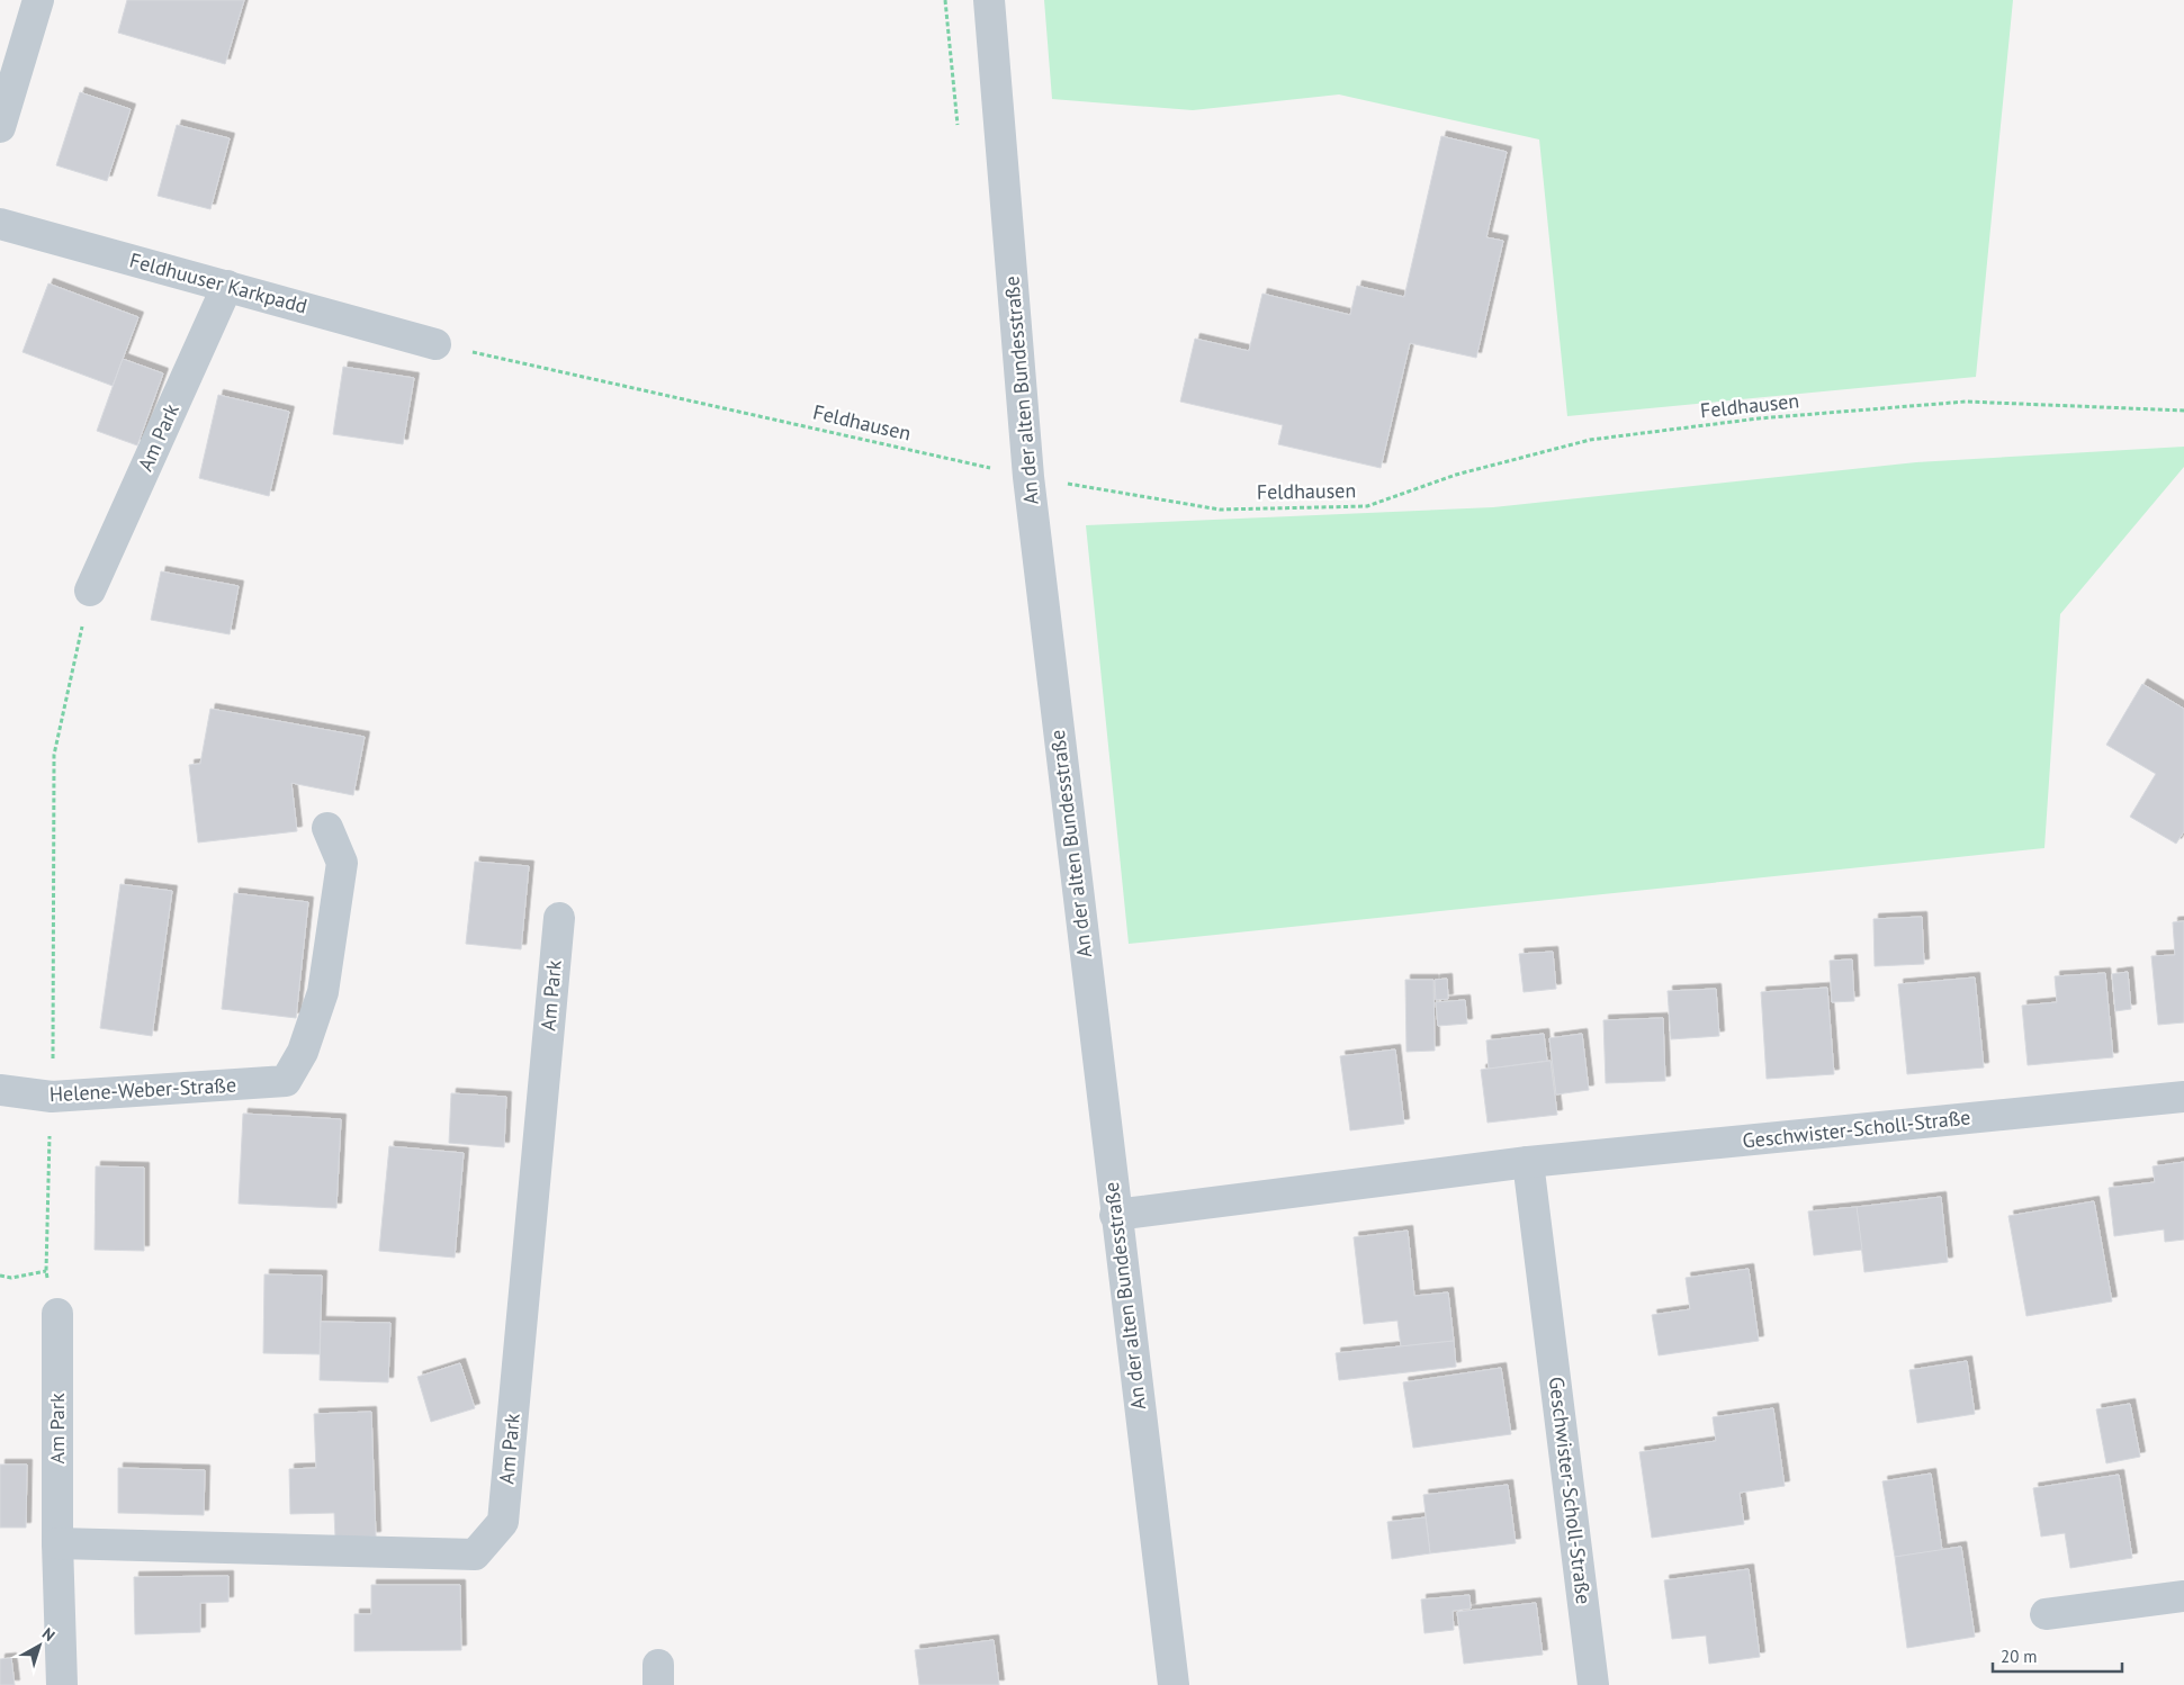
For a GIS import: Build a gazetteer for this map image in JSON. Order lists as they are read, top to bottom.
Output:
{
  "streets": {
    "street": [
      "Feldhuuser Karkpadd",
      "An der alten Bundesstraße",
      "Am Park",
      "Helene-Weber-Straße",
      "Geschwister-Scholl-Straße"
    ],
    "path": ["Feldhausen"]
  },
  "crossings": [
    ["Feldhuuser Karkpadd", "Feldhausen"],
    ["Feldhuuser Karkpadd", "Am Park"],
    ["An der alten Bundesstraße", "Feldhausen"],
    ["An der alten Bundesstraße", "Geschwister-Scholl-Straße"]
  ],
  "scale_bar": "20 m",
  "north": "top right"
}
